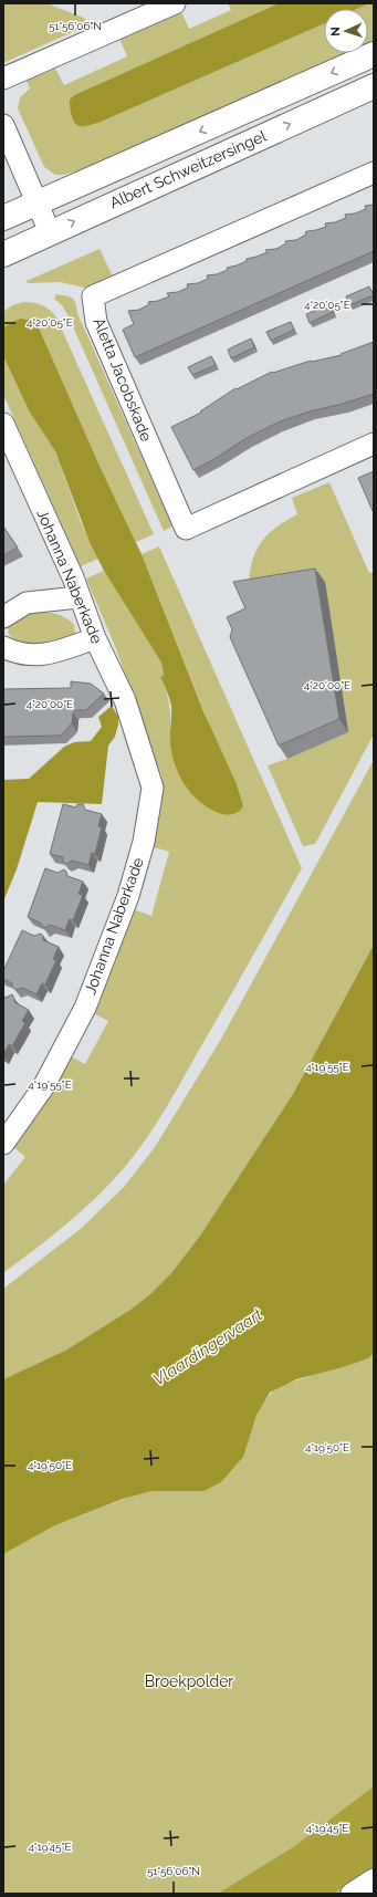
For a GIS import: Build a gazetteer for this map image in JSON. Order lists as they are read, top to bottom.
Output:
{
  "streets": {
    "street": ["Albert Schweitzersingel", "Aletta Jacobskade", "Johanna Naberkade"]
  },
  "water": ["Vlaardingervaart"],
  "parks": ["Broekpolder"],
  "north": "left",
  "coordinates": [
    "51°56'06\"N",
    "4°20'05\"E",
    "4°20'00\"E",
    "4°19'55\"E",
    "4°19'50\"E",
    "4°19'45\"E"
  ]
}
